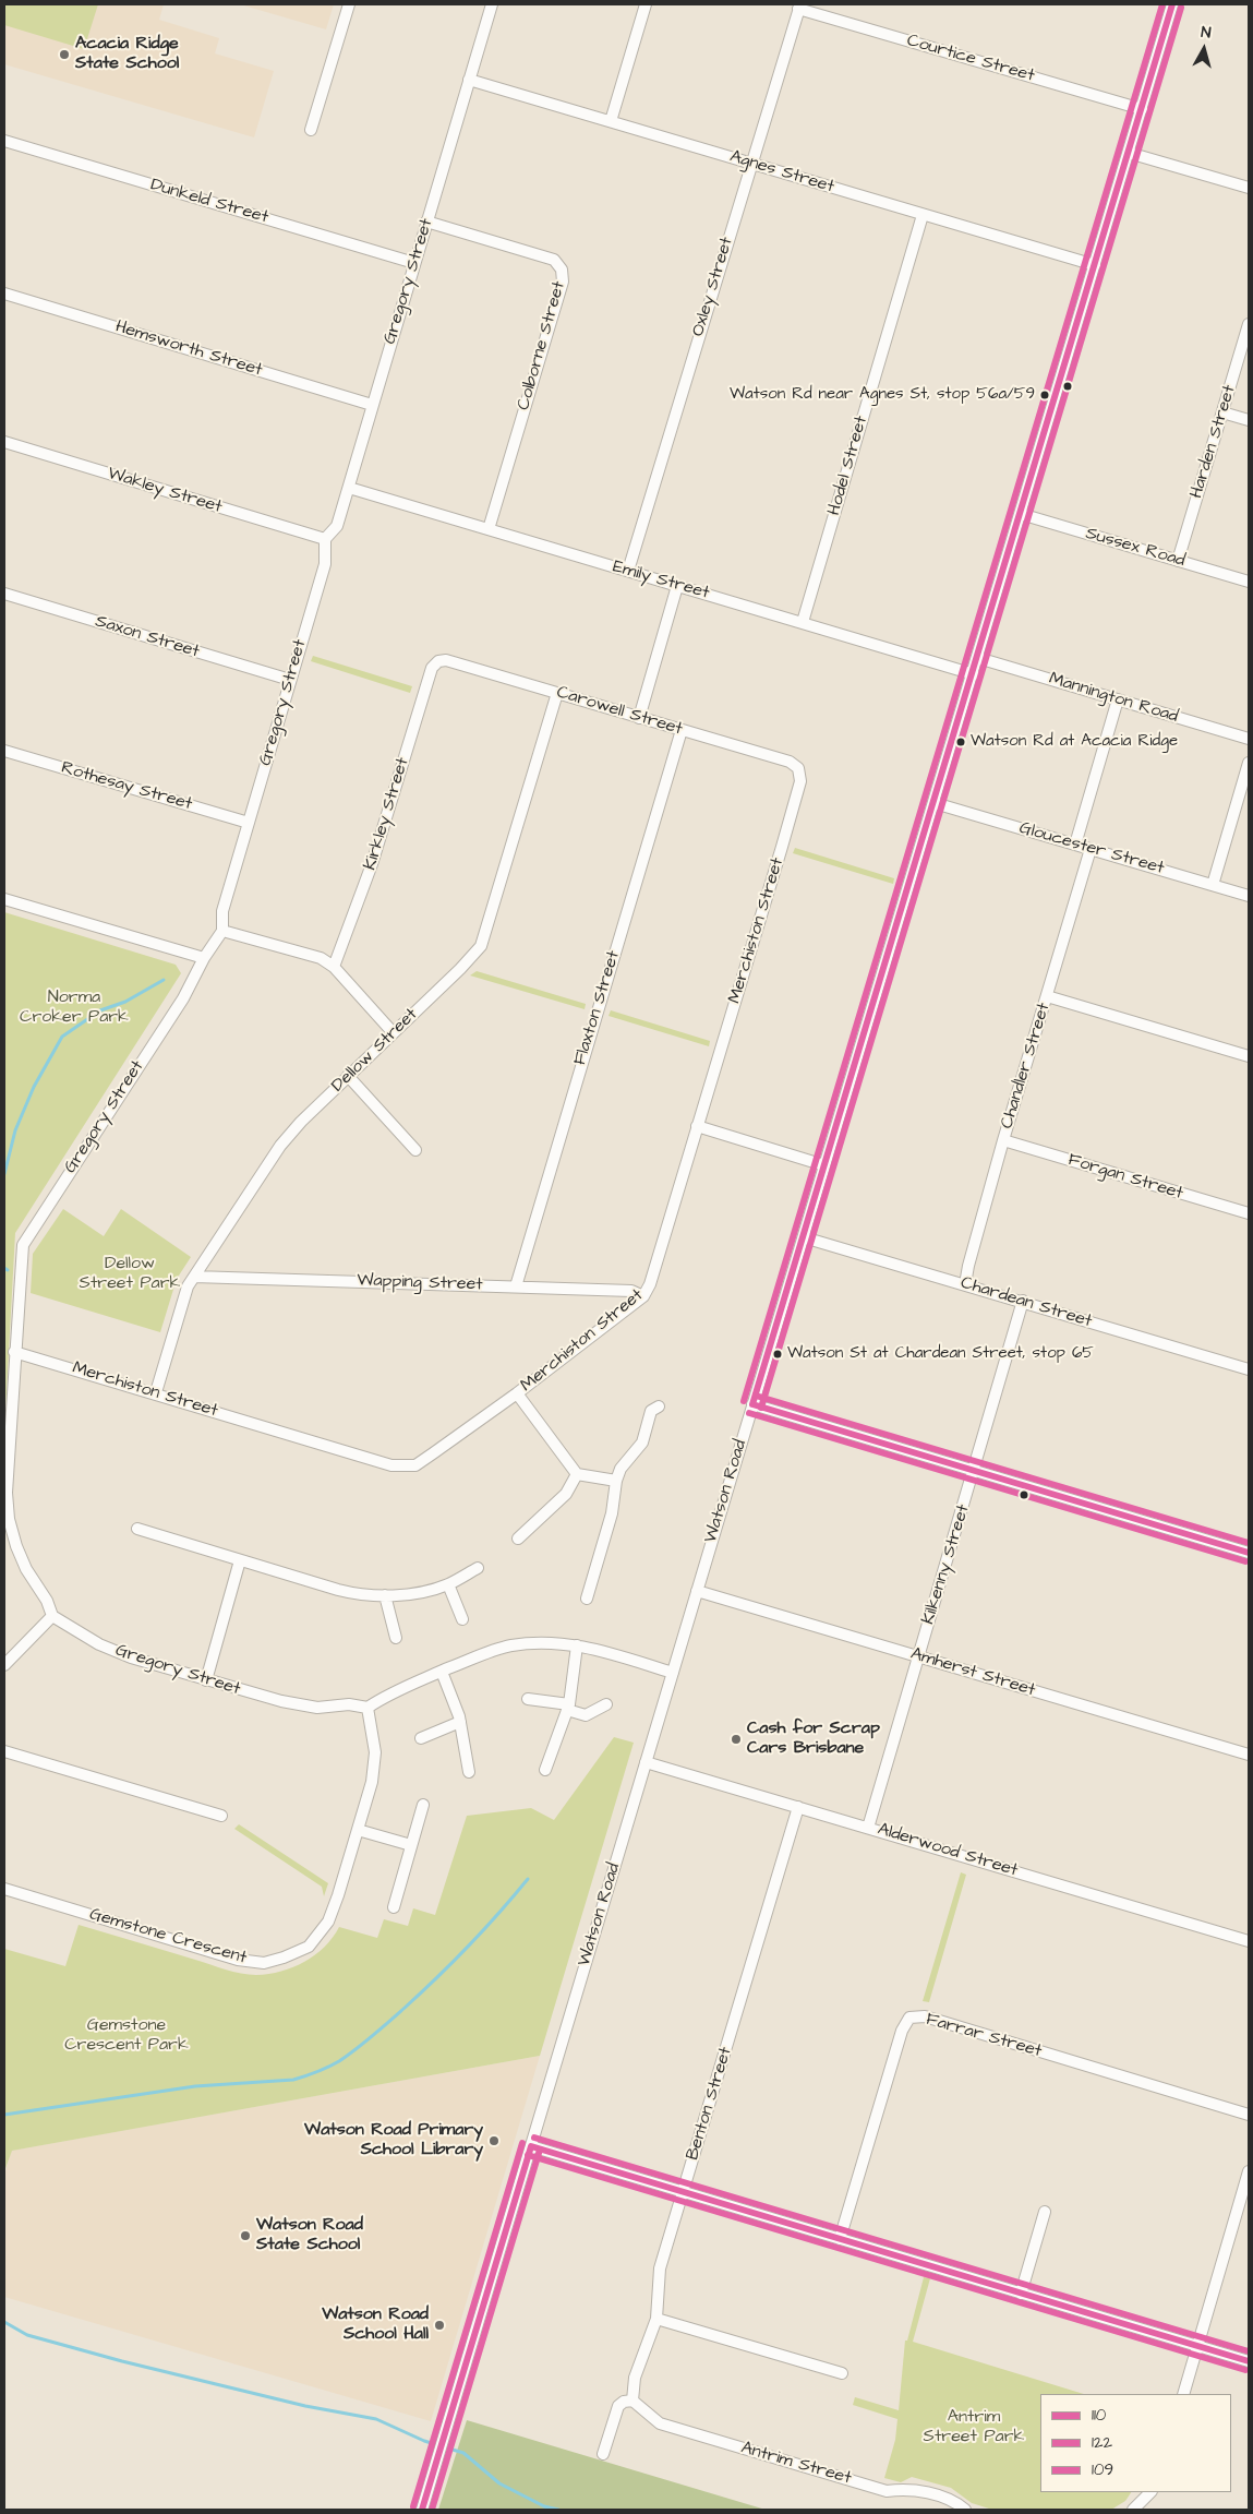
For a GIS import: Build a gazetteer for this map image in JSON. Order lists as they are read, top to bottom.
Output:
{
  "streets": {
    "street": [
      "Courtice Street",
      "Agnes Street",
      "Dunkeld Street",
      "Gregory Street",
      "Oxley Street",
      "Colborne Street",
      "Hemsworth Street",
      "Harden Street",
      "Hodel Street",
      "Wakley Street",
      "Sussex Road",
      "Emily Street",
      "Saxon Street",
      "Mannington Road",
      "Carowell Street",
      "Rothesay Street",
      "Kirkley Street",
      "Gloucester Street",
      "Merchiston Street",
      "Flaxton Street",
      "Dellow Street",
      "Chandler Street",
      "Forgan Street",
      "Wapping Street",
      "Chardean Street",
      "Watson Road",
      "Kilkenny Street",
      "Amherst Street",
      "Alderwood Street",
      "Gemstone Crescent",
      "Farrar Street",
      "Benton Street",
      "Antrim Street"
    ]
  },
  "crossings": [
    ["Courtice Street", "Oxley Street"],
    ["Courtice Street", "Watson Road"],
    ["Agnes Street", "Gregory Street"],
    ["Agnes Street", "Oxley Street"],
    ["Agnes Street", "Hodel Street"],
    ["Agnes Street", "Watson Road"],
    ["Dunkeld Street", "Gregory Street"],
    ["Gregory Street", "Colborne Street"],
    ["Gregory Street", "Hemsworth Street"],
    ["Gregory Street", "Wakley Street"],
    ["Gregory Street", "Emily Street"],
    ["Gregory Street", "Saxon Street"],
    ["Gregory Street", "Rothesay Street"],
    ["Gregory Street", "Merchiston Street"],
    ["Gregory Street", "Gemstone Crescent"],
    ["Oxley Street", "Emily Street"],
    ["Colborne Street", "Emily Street"],
    ["Harden Street", "Sussex Road"],
    ["Hodel Street", "Emily Street"],
    ["Sussex Road", "Watson Road"],
    ["Emily Street", "Watson Road"],
    ["Mannington Road", "Watson Road"],
    ["Carowell Street", "Kirkley Street"],
    ["Carowell Street", "Merchiston Street"],
    ["Carowell Street", "Flaxton Street"],
    ["Carowell Street", "Dellow Street"],
    ["Gloucester Street", "Chandler Street"],
    ["Gloucester Street", "Watson Road"],
    ["Merchiston Street", "Dellow Street"],
    ["Merchiston Street", "Wapping Street"],
    ["Flaxton Street", "Wapping Street"],
    ["Dellow Street", "Wapping Street"],
    ["Chandler Street", "Forgan Street"],
    ["Chandler Street", "Chardean Street"],
    ["Chardean Street", "Watson Road"],
    ["Chardean Street", "Kilkenny Street"],
    ["Watson Road", "Amherst Street"],
    ["Watson Road", "Alderwood Street"],
    ["Kilkenny Street", "Amherst Street"],
    ["Kilkenny Street", "Alderwood Street"],
    ["Alderwood Street", "Benton Street"],
    ["Benton Street", "Antrim Street"]
  ],
  "parks": [
    "Norma Croker Park",
    "Dellow Street Park",
    "Gemstone Crescent Park",
    "Antrim Street Park"
  ],
  "places": [
    "Acacia Ridge State School",
    "Watson Rd near Agnes St, stop 56a/59",
    "Watson Rd at Acacia Ridge",
    "Watson St at Chardean Street, stop 65",
    "Cash for Scrap Cars Brisbane",
    "Watson Road Primary School Library",
    "Watson Road State School",
    "Watson Road School Hall"
  ],
  "lines": ["transit line 110", "transit line 109", "transit line 122"],
  "legend": ["110", "122", "109"],
  "north": "top"
}
